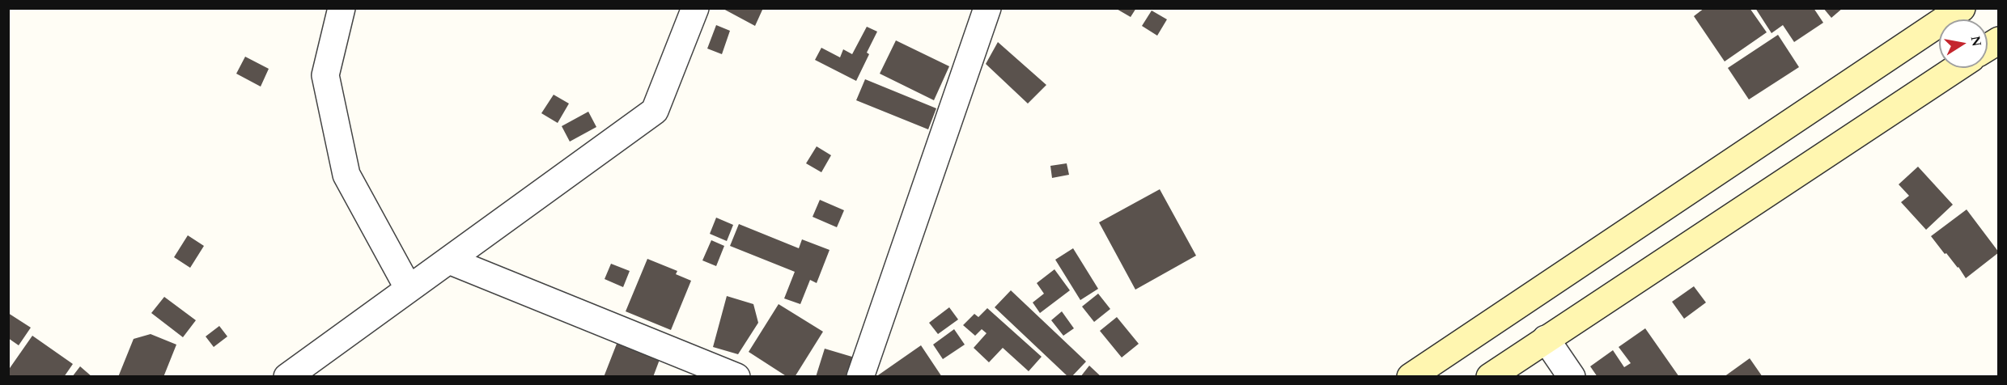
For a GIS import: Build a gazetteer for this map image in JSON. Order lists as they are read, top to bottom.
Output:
{
  "north": "right"
}
